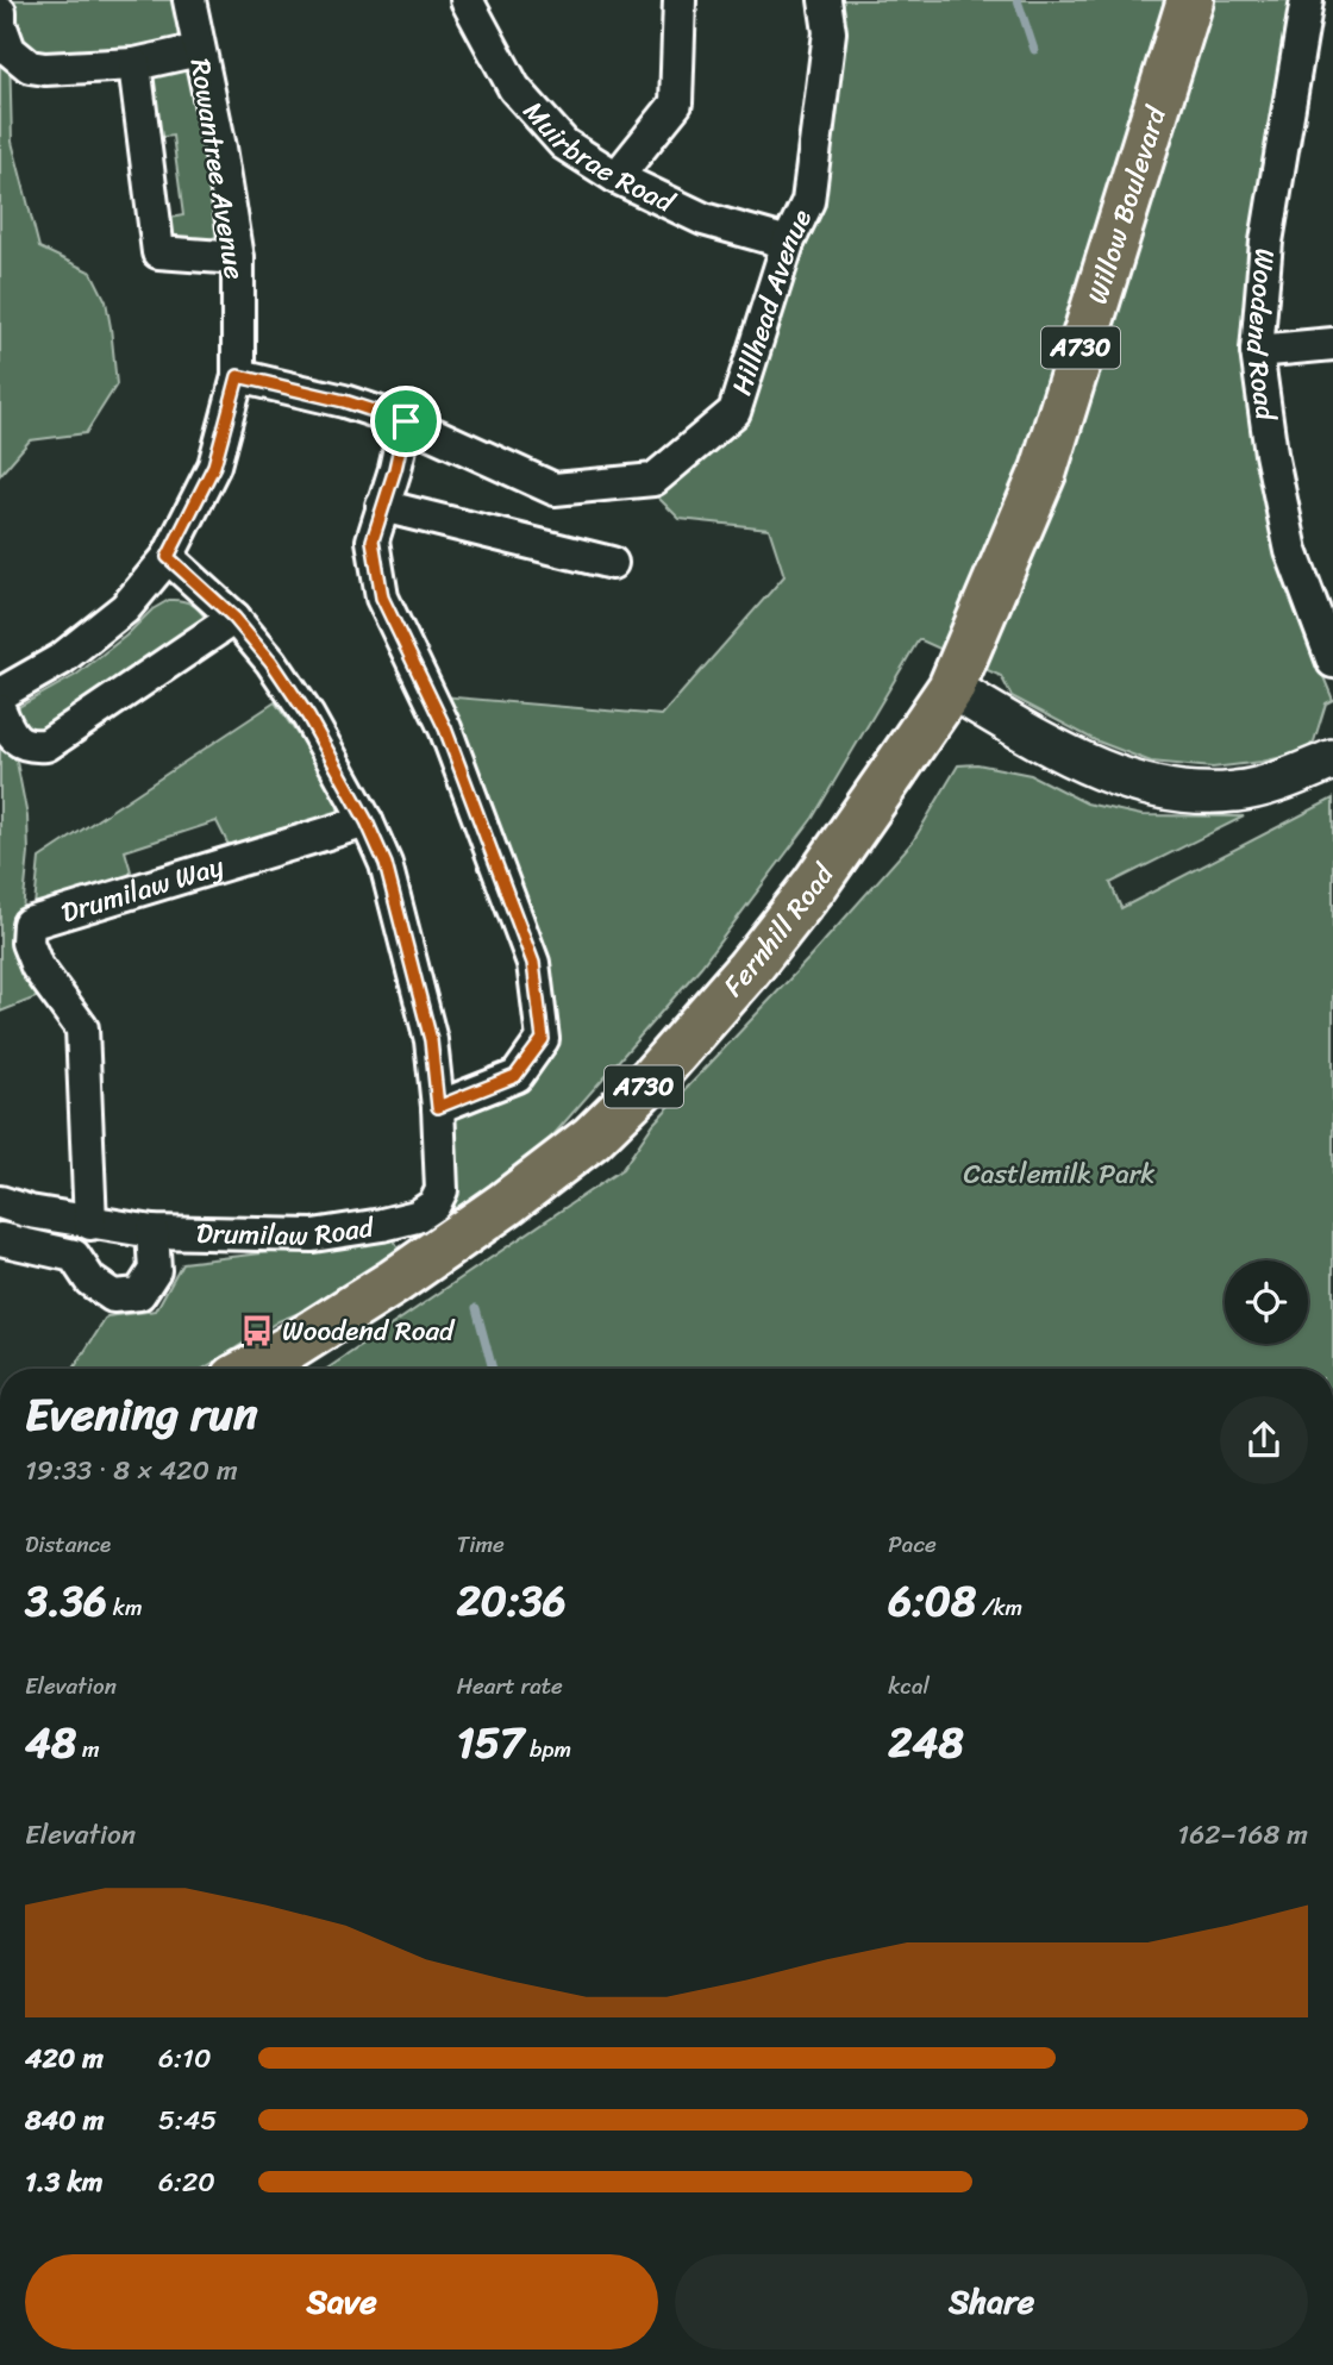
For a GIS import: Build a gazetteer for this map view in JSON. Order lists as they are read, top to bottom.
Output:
{
  "streets": {
    "main road": ["Willow Boulevard", "A730", "Fernhill Road"],
    "street": [
      "Muirbrae Road",
      "Rowantree Avenue",
      "Hillhead Avenue",
      "Woodend Road",
      "Drumilaw Way",
      "Drumilaw Road"
    ]
  },
  "crossings": [
    ["Muirbrae Road", "Hillhead Avenue"],
    ["Rowantree Avenue", "Hillhead Avenue"],
    ["Willow Boulevard", "Fernhill Road"],
    ["Drumilaw Way", "Drumilaw Road"]
  ],
  "parks": ["Castlemilk Park"],
  "places": {
    "bus stop": ["Woodend Road"]
  },
  "page": {
    "heading": ["Evening run", "19:33 · 8 × 420 m"],
    "stats": [
      ["Distance", "3.36 km"],
      ["Time", "20:36"],
      ["Pace", "6:08 /km"],
      ["Elevation", "48 m"],
      ["Heart rate", "157 bpm"],
      ["kcal", "248"]
    ],
    "chart": ["Elevation", "162–168 m"],
    "list": [
      {
        "name": "420 m",
        "note": "6:10"
      },
      {
        "name": "840 m",
        "note": "5:45"
      },
      {
        "name": "1.3 km",
        "note": "6:20"
      }
    ],
    "buttons": ["Save", "Share"]
  }
}
